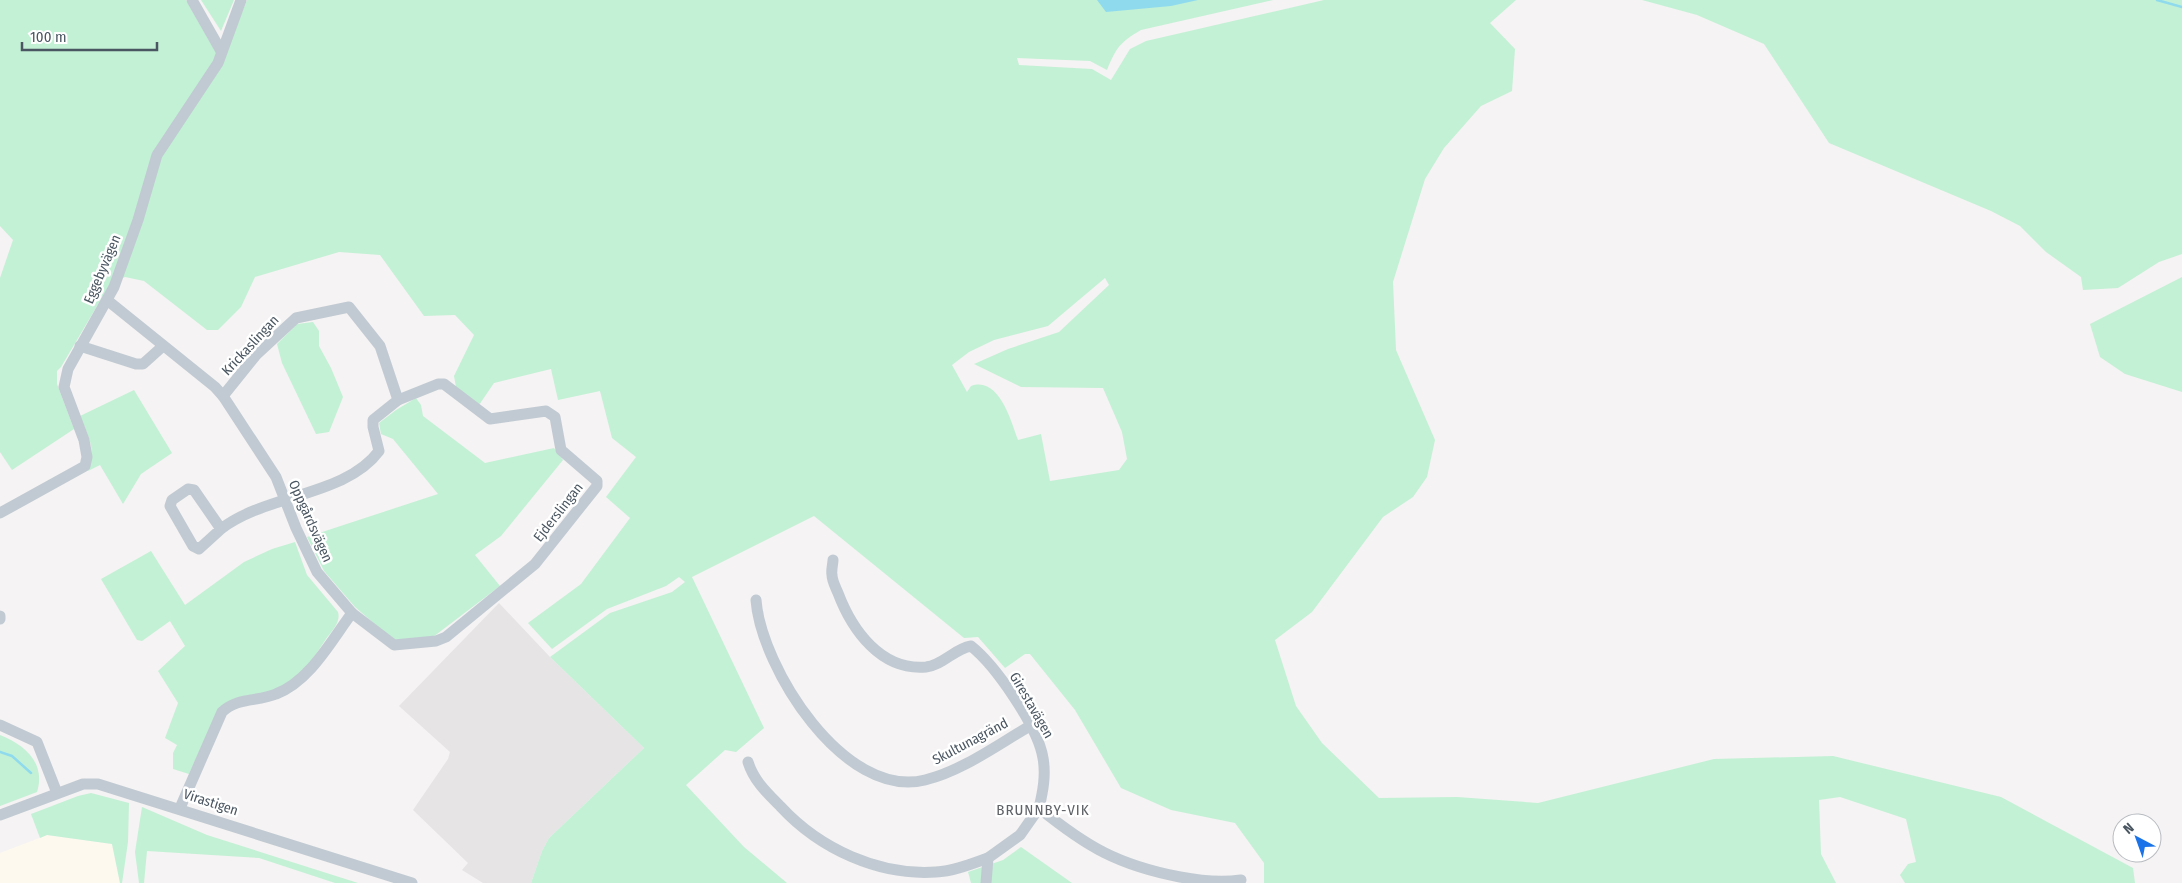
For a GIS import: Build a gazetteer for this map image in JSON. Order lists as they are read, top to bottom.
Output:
{
  "streets": {
    "street": [
      "Eggebyvägen",
      "Krickaslingan",
      "Ejderslingan",
      "Oppgårdsvägen",
      "Girestavägen",
      "Skultunagränd",
      "Virastigen"
    ]
  },
  "crossings": [
    ["Eggebyvägen", "Oppgårdsvägen"],
    ["Krickaslingan", "Ejderslingan"],
    ["Krickaslingan", "Oppgårdsvägen"],
    ["Ejderslingan", "Oppgårdsvägen"],
    ["Girestavägen", "Skultunagränd"]
  ],
  "districts": ["BRUNNBY-VIK"],
  "scale_bar": "100 m",
  "north": "top left"
}
